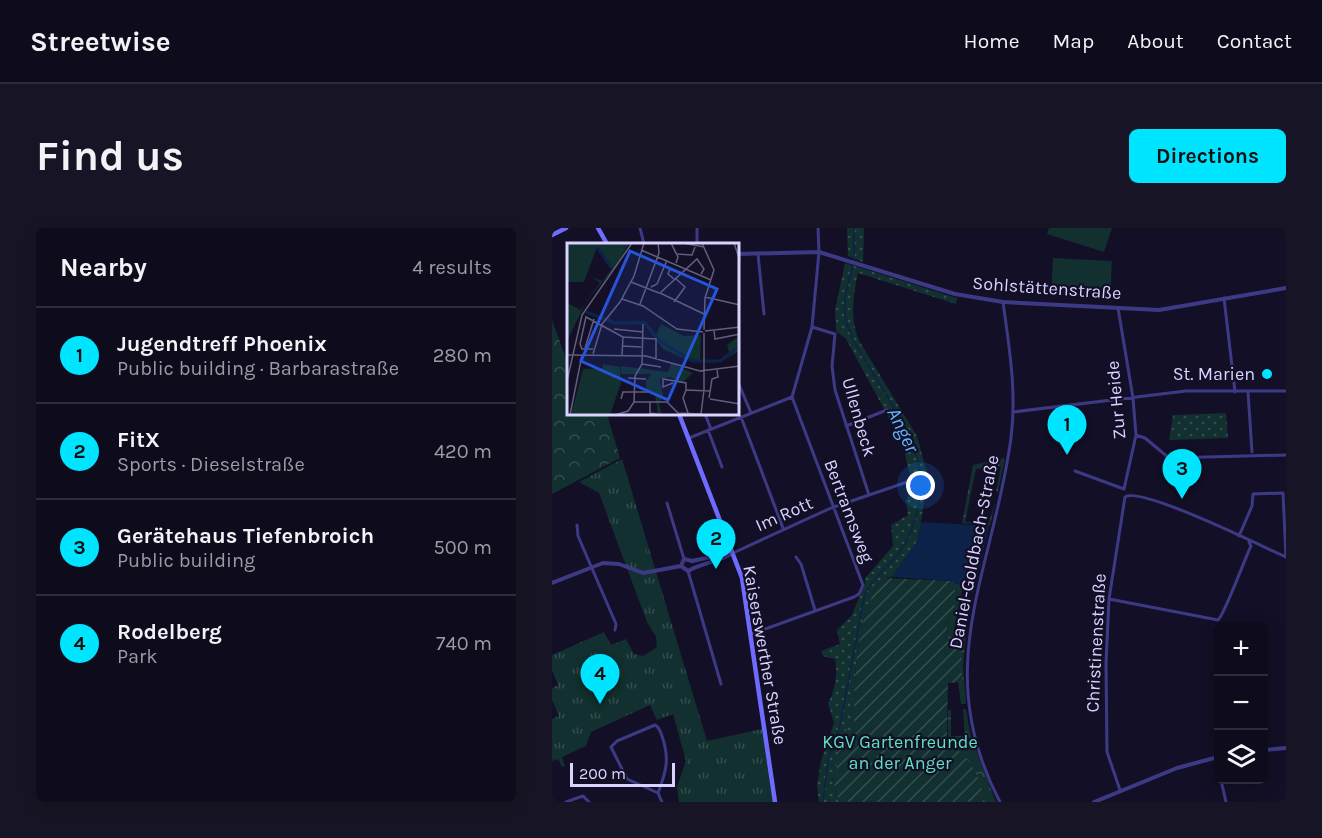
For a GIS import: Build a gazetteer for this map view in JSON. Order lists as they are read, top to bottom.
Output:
{
  "streets": {
    "main road": ["Kaiserswerther Straße"],
    "street": [
      "Sohlstättenstraße",
      "Zur Heide",
      "Ullenbeck",
      "Bertramsweg",
      "Im Rott",
      "Daniel-Goldbach-Straße",
      "Christinenstraße"
    ]
  },
  "crossings": [
    ["Sohlstättenstraße", "Zur Heide"],
    ["Sohlstättenstraße", "Daniel-Goldbach-Straße"],
    ["Ullenbeck", "Im Rott"],
    ["Bertramsweg", "Im Rott"],
    ["Bertramsweg", "Kaiserswerther Straße"],
    ["Im Rott", "Kaiserswerther Straße"]
  ],
  "water": ["Anger"],
  "parks": ["KGV Gartenfreunde an der Anger"],
  "places": ["St. Marien"],
  "scale_bar": "200 m",
  "page": {
    "header": "Streetwise",
    "nav": [
      "Home",
      "Map",
      "About",
      "Contact"
    ],
    "buttons": "Directions",
    "title": "Find us",
    "heading": ["Nearby", "4 results"],
    "list": [
      {
        "mark": "1",
        "name": "Jugendtreff Phoenix",
        "note": "Public building · Barbarastraße",
        "value": "280 m"
      },
      {
        "mark": "2",
        "name": "FitX",
        "note": "Sports · Dieselstraße",
        "value": "420 m"
      },
      {
        "mark": "3",
        "name": "Gerätehaus Tiefenbroich",
        "note": "Public building",
        "value": "500 m"
      },
      {
        "mark": "4",
        "name": "Rodelberg",
        "note": "Park",
        "value": "740 m"
      }
    ],
    "pins": [
      "1",
      "3",
      "2",
      "4"
    ],
    "map_buttons": ["+", "−"],
    "scale": "200 m"
  }
}
